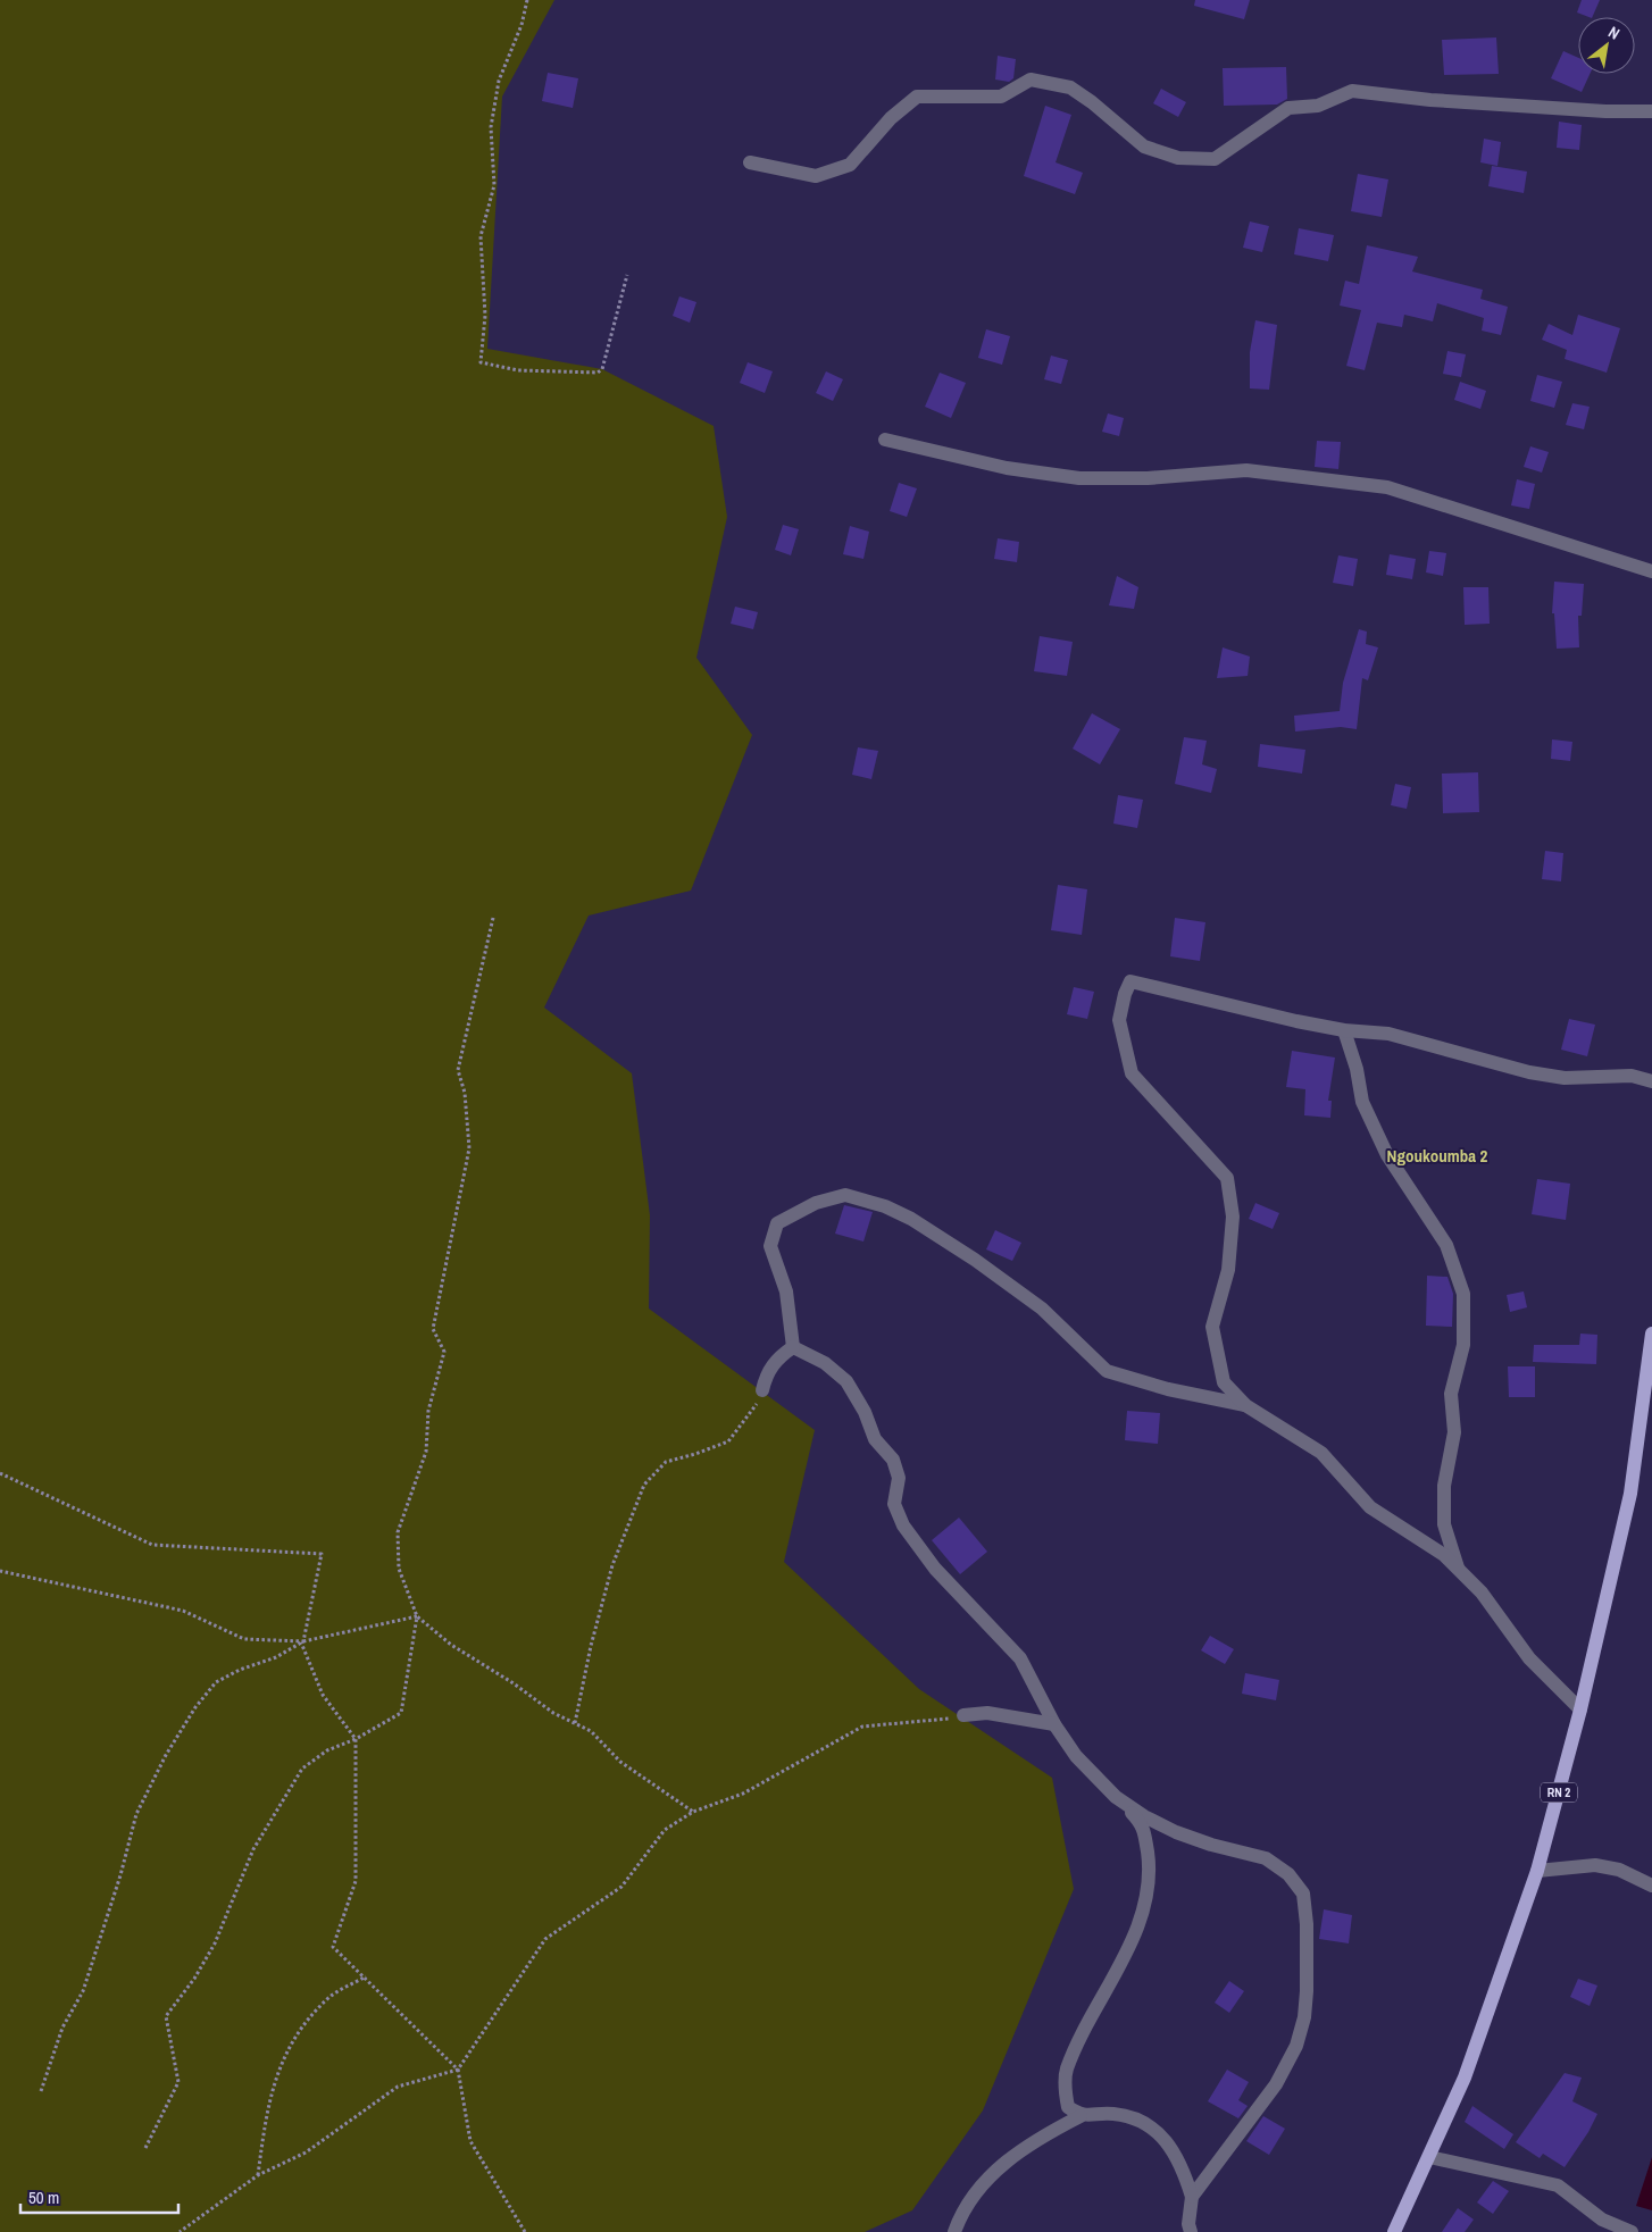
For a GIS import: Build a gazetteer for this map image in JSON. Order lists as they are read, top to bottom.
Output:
{
  "streets": {
    "main road": ["RN 2"]
  },
  "districts": ["Ngoukoumba 2"],
  "scale_bar": "50 m",
  "north": "top right"
}
